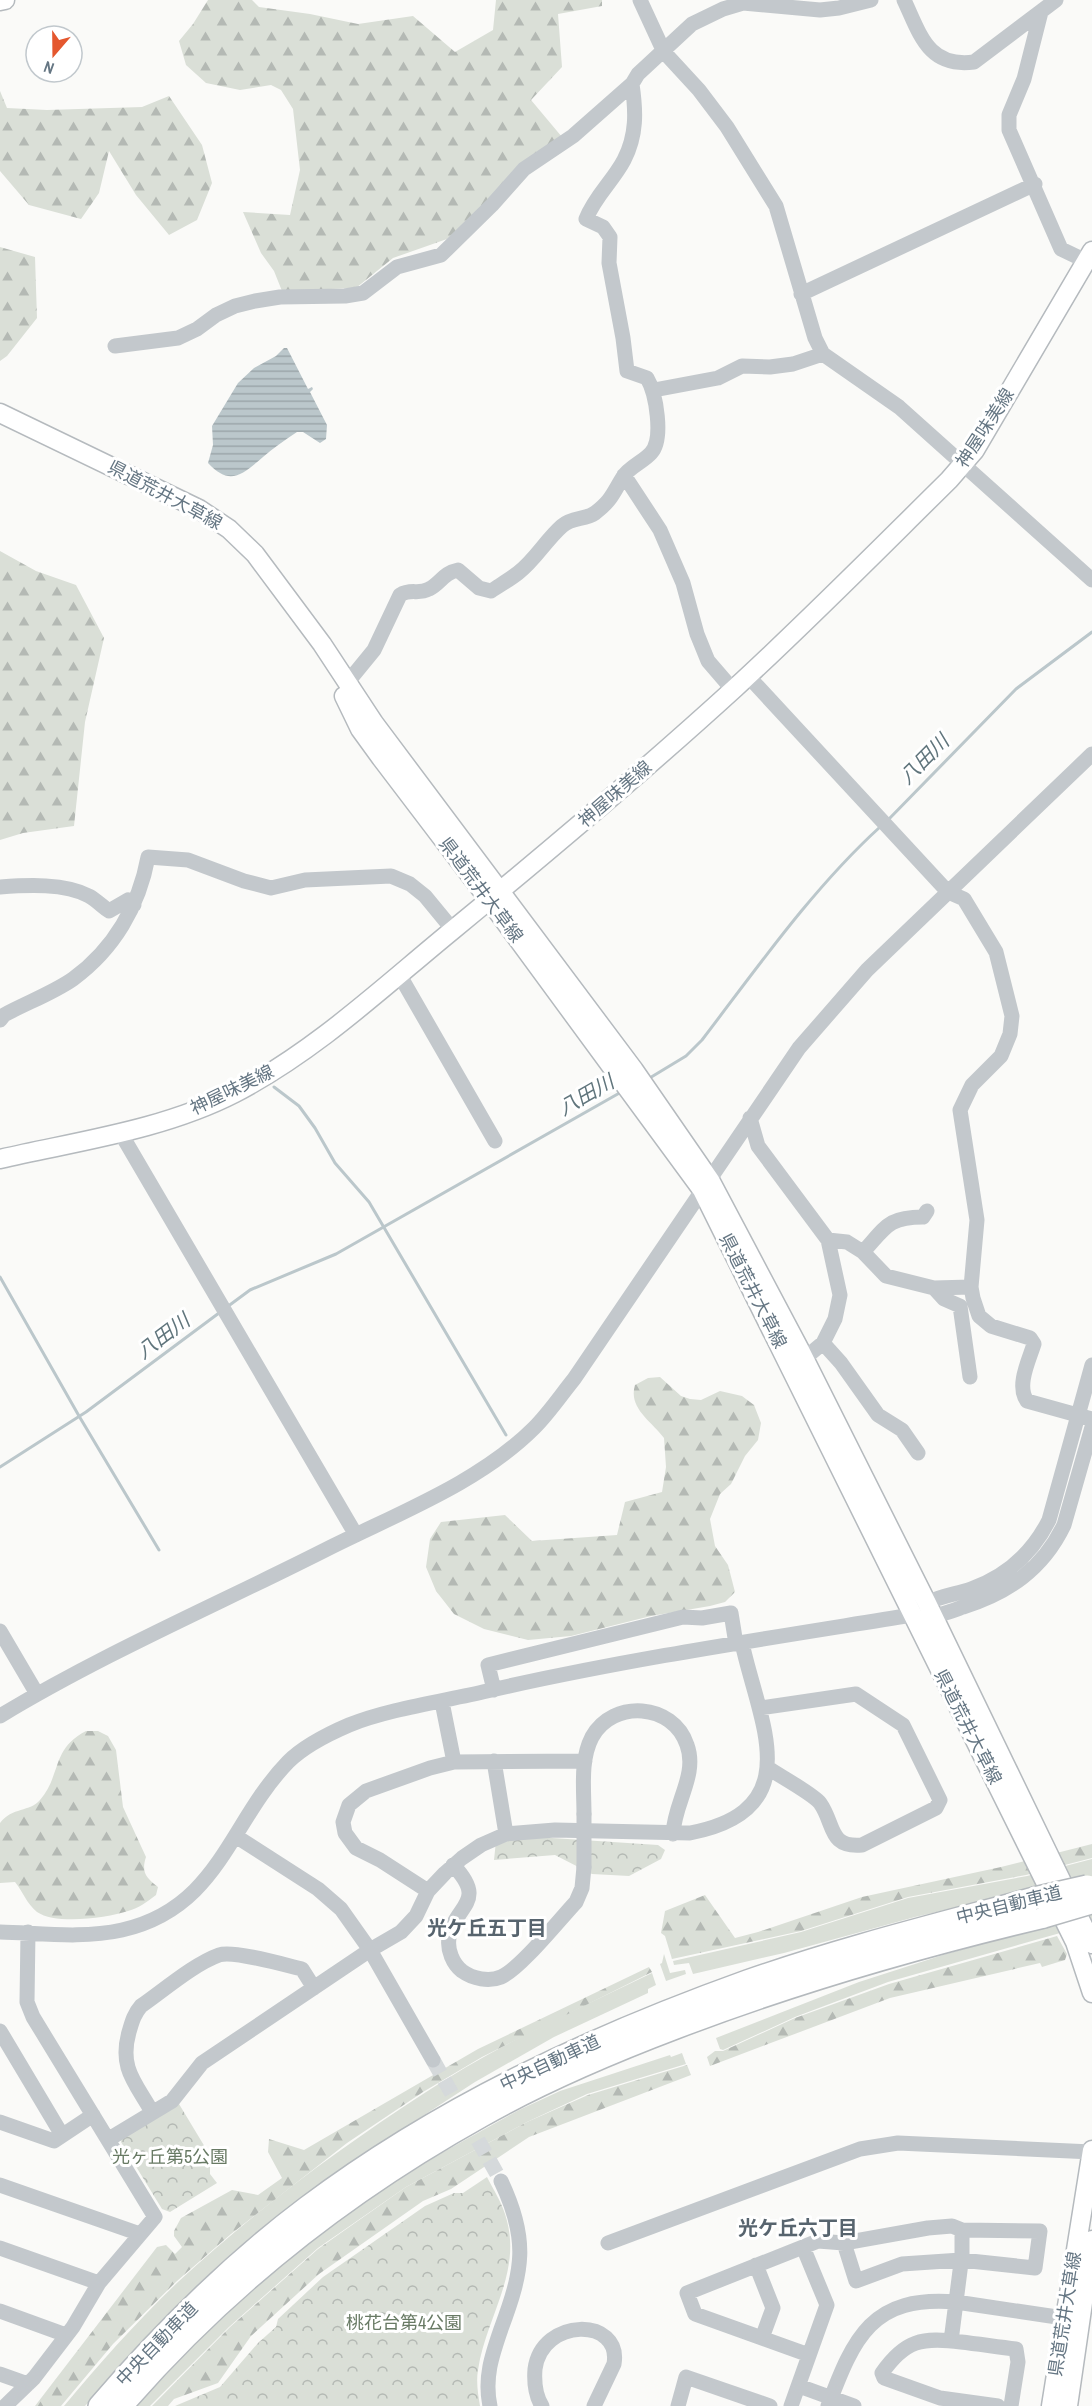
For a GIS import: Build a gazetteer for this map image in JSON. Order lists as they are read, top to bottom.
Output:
{
  "streets": {
    "highway": ["中央自動車道"],
    "main road": ["神屋味美線", "県道荒井大草線"]
  },
  "crossings": [
    ["神屋味美線", "県道荒井大草線"]
  ],
  "districts": ["光ケ丘五丁目", "光ケ丘六丁目"],
  "water": ["八田川"],
  "parks": ["光ヶ丘第5公園", "桃花台第4公園"],
  "north": "bottom"
}
